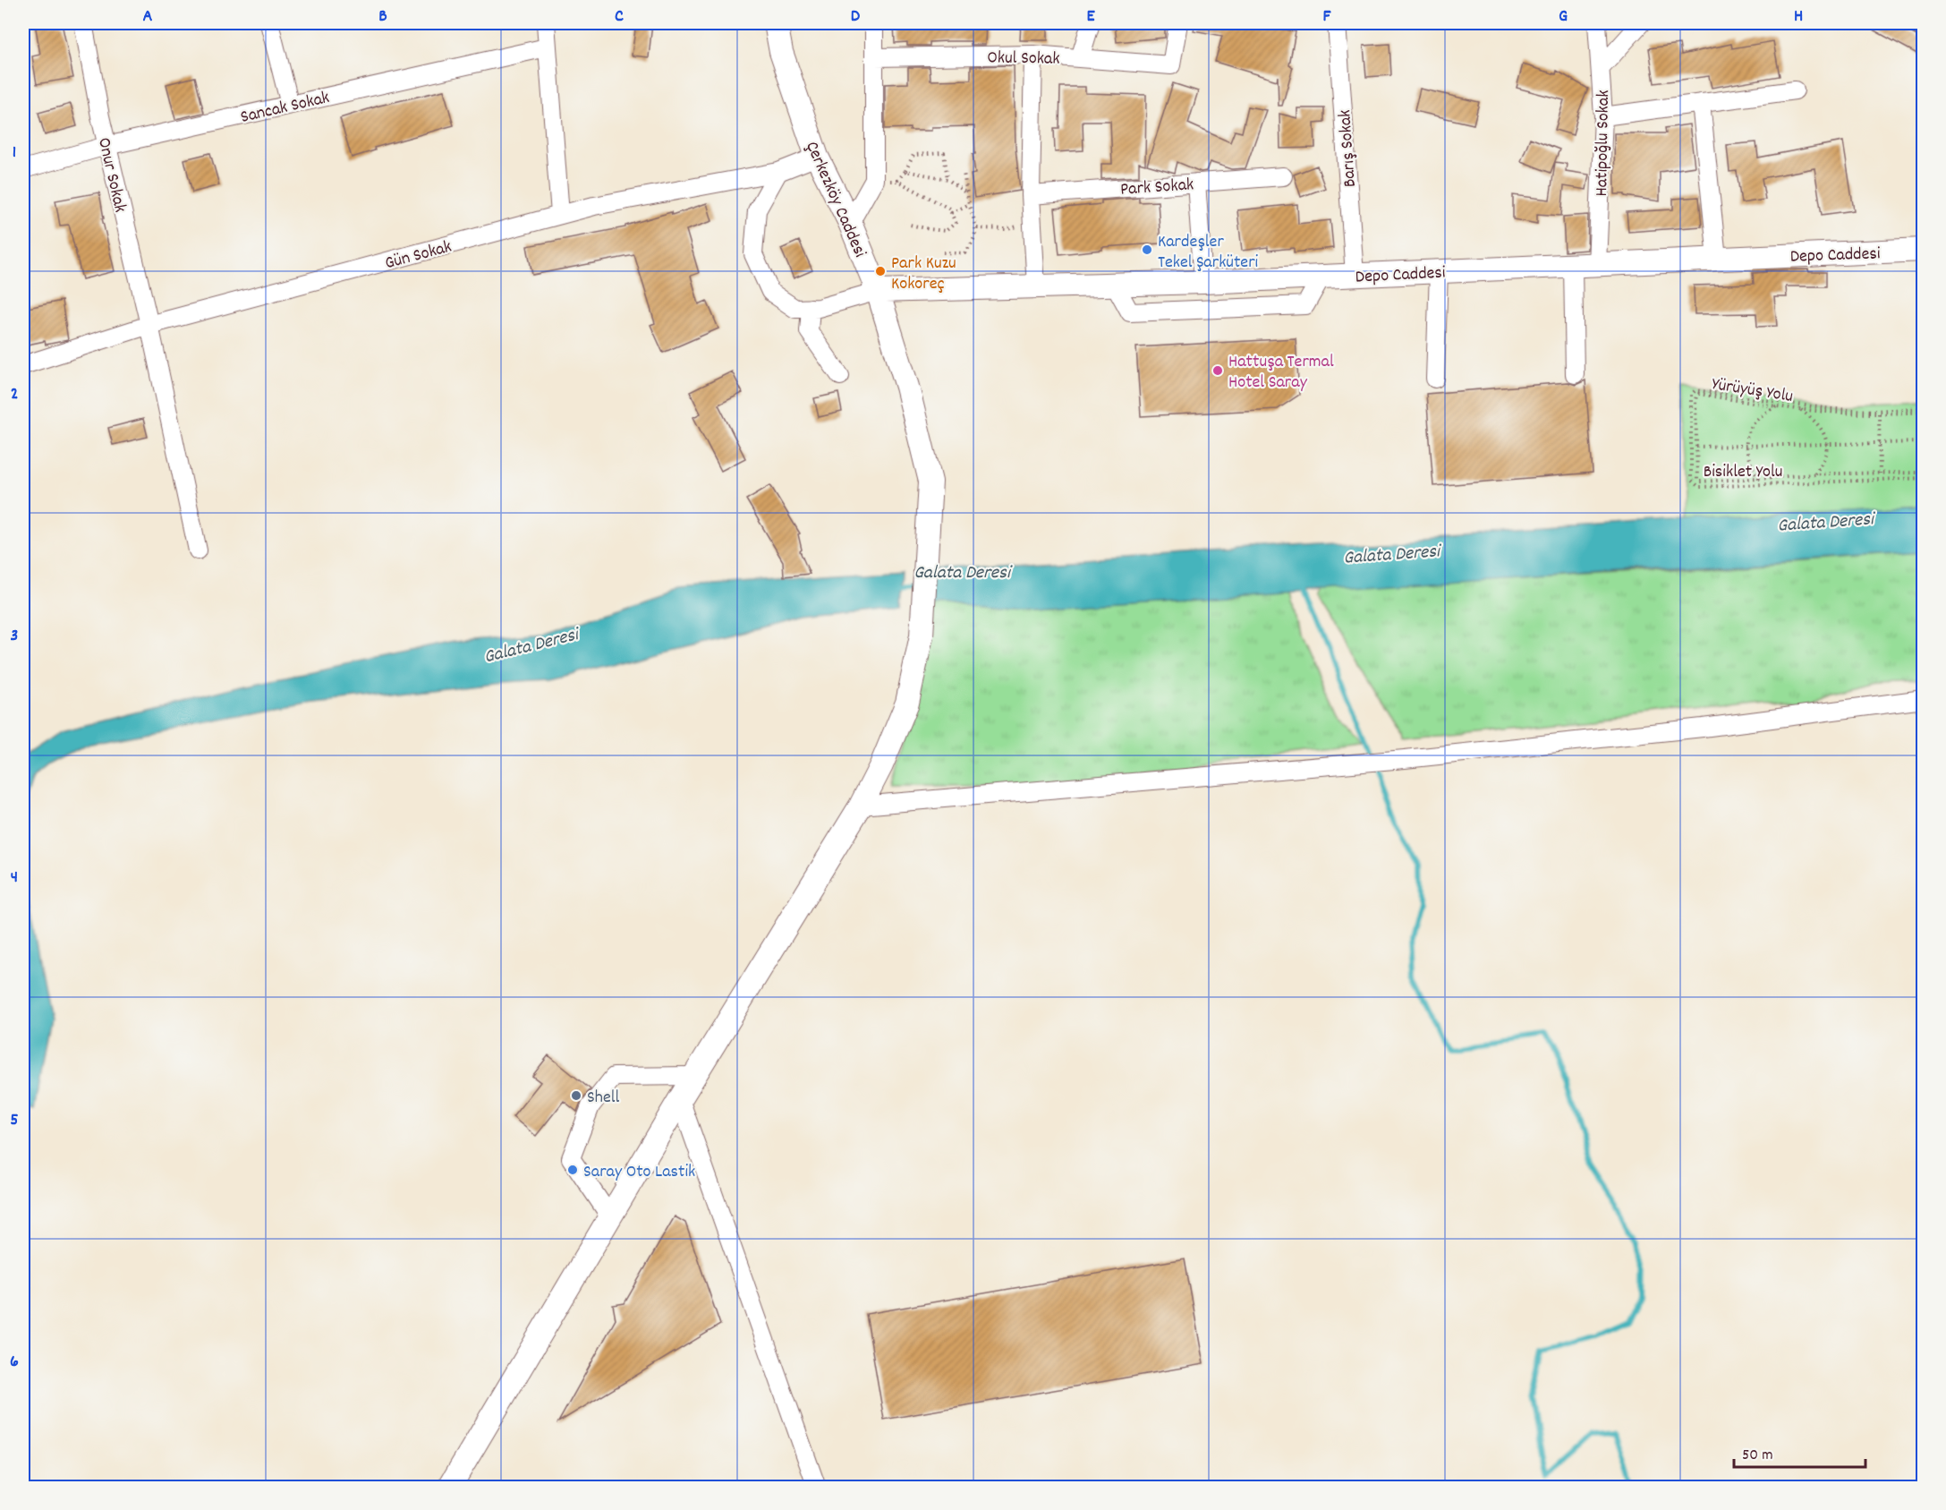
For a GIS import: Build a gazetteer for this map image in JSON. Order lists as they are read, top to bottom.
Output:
{
  "streets": {
    "main road": ["Çerkezköy Caddesi", "Depo Caddesi"],
    "street": [
      "Okul Sokak",
      "Sancak Sokak",
      "Hatipoğlu Sokak",
      "Barış Sokak",
      "Onur Sokak",
      "Park Sokak",
      "Gün Sokak"
    ],
    "path": ["Yürüyüş Yolu", "Bisiklet Yolu"]
  },
  "crossings": [
    ["Sancak Sokak", "Onur Sokak"],
    ["Hatipoğlu Sokak", "Depo Caddesi"],
    ["Barış Sokak", "Depo Caddesi"],
    ["Onur Sokak", "Gün Sokak"],
    ["Çerkezköy Caddesi", "Gün Sokak"],
    ["Çerkezköy Caddesi", "Depo Caddesi"],
    ["Yürüyüş Yolu", "Bisiklet Yolu"]
  ],
  "water": ["Galata Deresi"],
  "places": [
    "Kardeşler Tekel Şarküteri",
    "Park Kuzu Kokoreç",
    "Hattuşa Termal Hotel Saray",
    "Shell",
    "Saray Oto Lastik"
  ],
  "scale_bar": "50 m",
  "grid": {
    "columns": [
      "A",
      "B",
      "C",
      "D",
      "E",
      "F",
      "G",
      "H"
    ],
    "rows": [
      "1",
      "2",
      "3",
      "4",
      "5",
      "6"
    ]
  }
}
